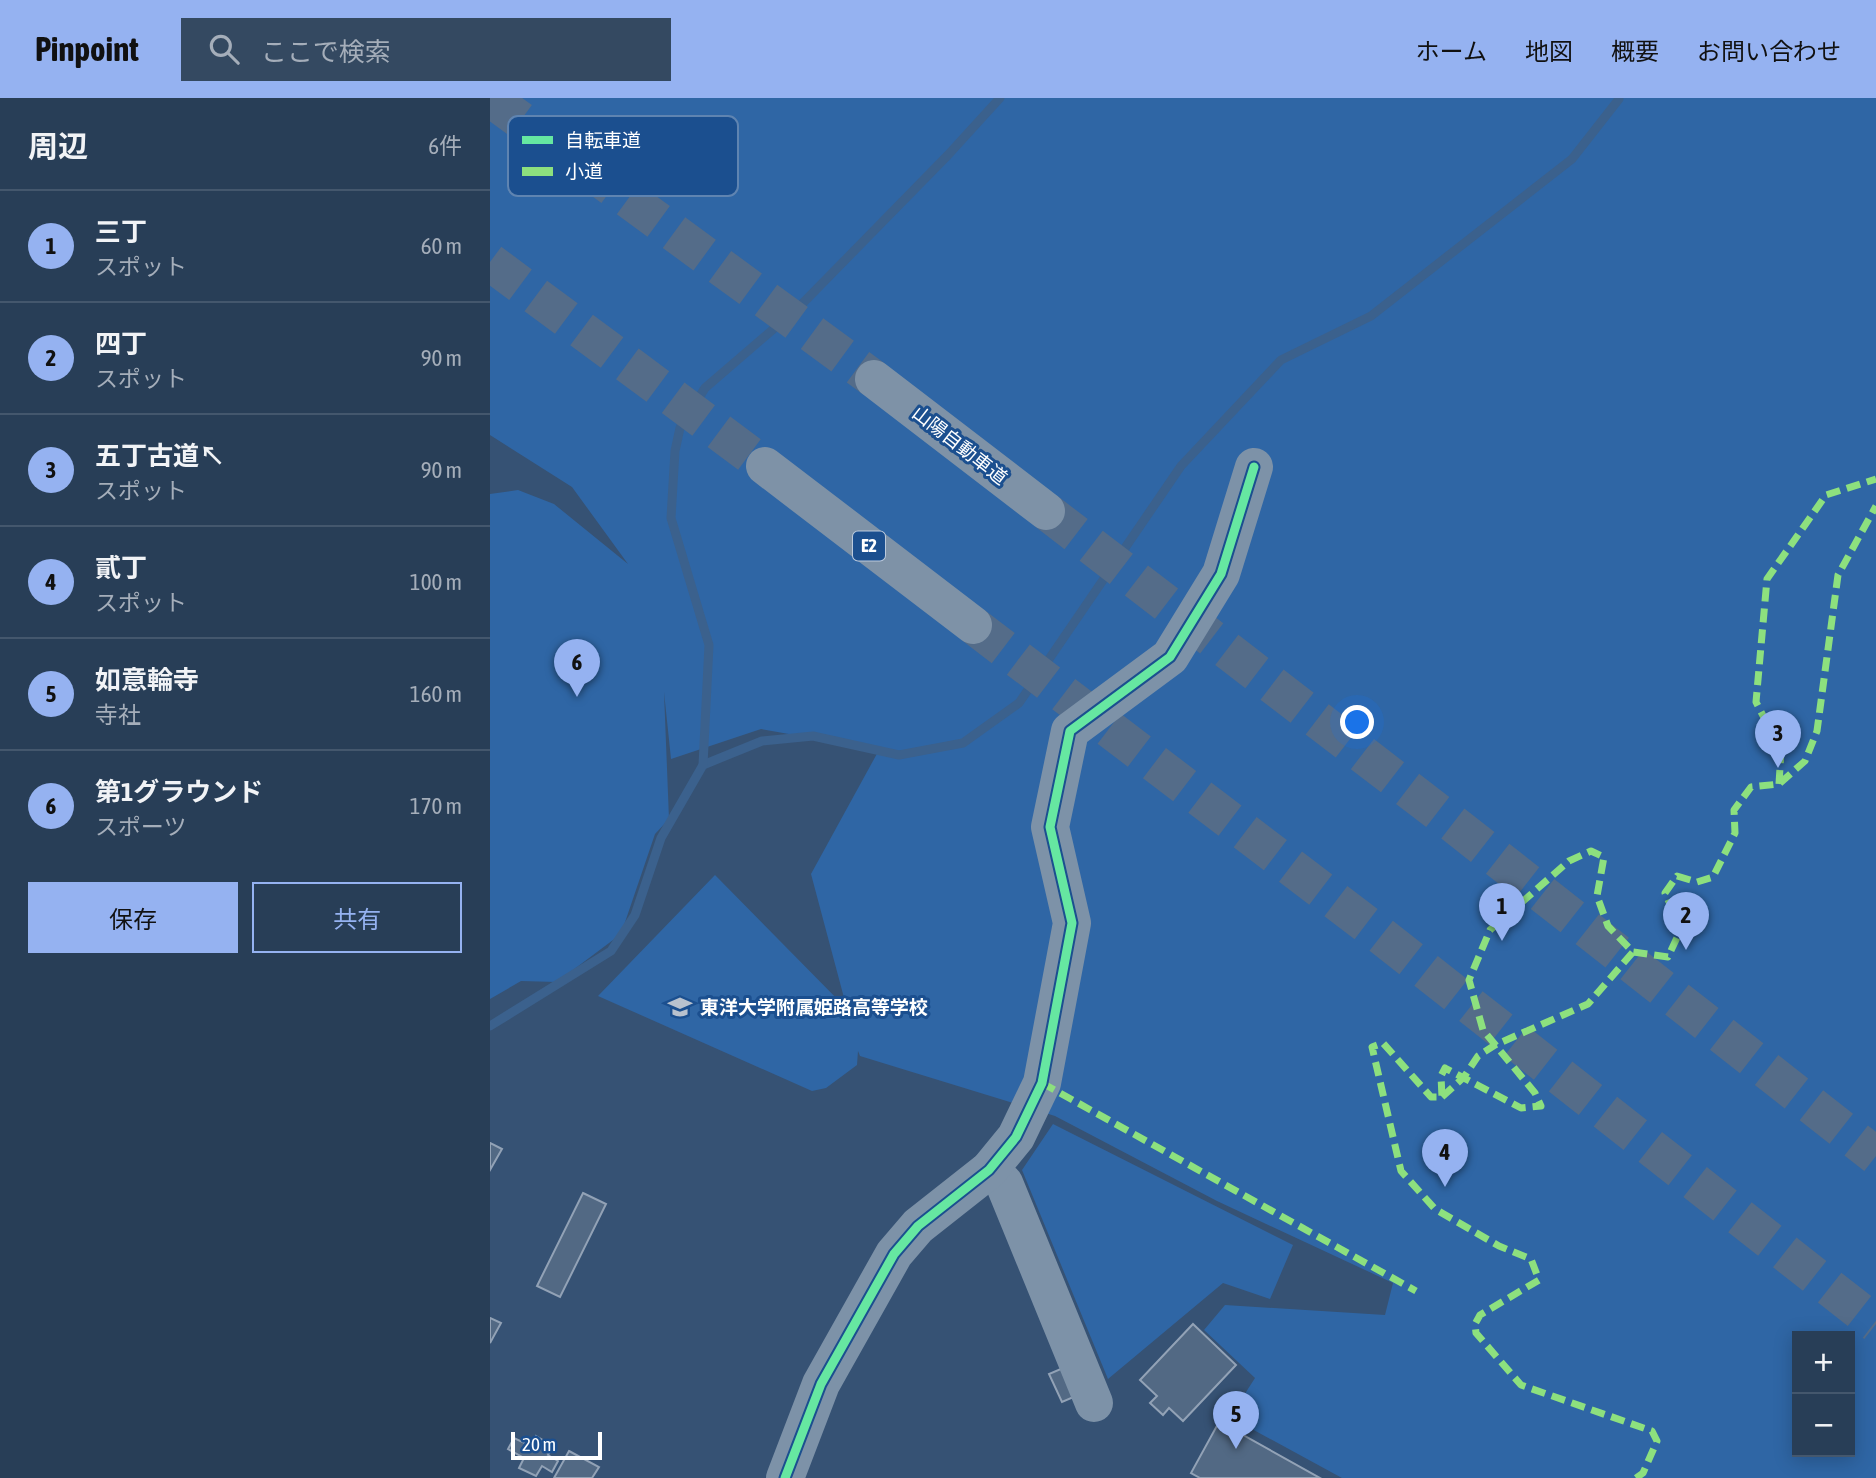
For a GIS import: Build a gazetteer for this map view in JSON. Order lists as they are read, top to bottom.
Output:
{
  "streets": {
    "highway": ["山陽自動車道", "E2"]
  },
  "places": {
    "school or university": ["東洋大学附属姫路高等学校"]
  },
  "legend": ["自転車道", "小道"],
  "scale_bar": "20 m",
  "page": {
    "header": "Pinpoint",
    "search": "ここで検索",
    "nav": [
      "ホーム",
      "地図",
      "概要",
      "お問い合わせ"
    ],
    "heading": ["周辺", "6件"],
    "list": [
      {
        "mark": "1",
        "name": "三丁",
        "note": "スポット",
        "value": "60 m"
      },
      {
        "mark": "2",
        "name": "四丁",
        "note": "スポット",
        "value": "90 m"
      },
      {
        "mark": "3",
        "name": "五丁古道↖",
        "note": "スポット",
        "value": "90 m"
      },
      {
        "mark": "4",
        "name": "貳丁",
        "note": "スポット",
        "value": "100 m"
      },
      {
        "mark": "5",
        "name": "如意輪寺",
        "note": "寺社",
        "value": "160 m"
      },
      {
        "mark": "6",
        "name": "第1グラウンド",
        "note": "スポーツ",
        "value": "170 m"
      }
    ],
    "pins": [
      "6",
      "3",
      "1",
      "2",
      "4",
      "5"
    ],
    "buttons": ["保存", "共有"],
    "map_buttons": ["+", "−"],
    "scale": "20 m"
  }
}
